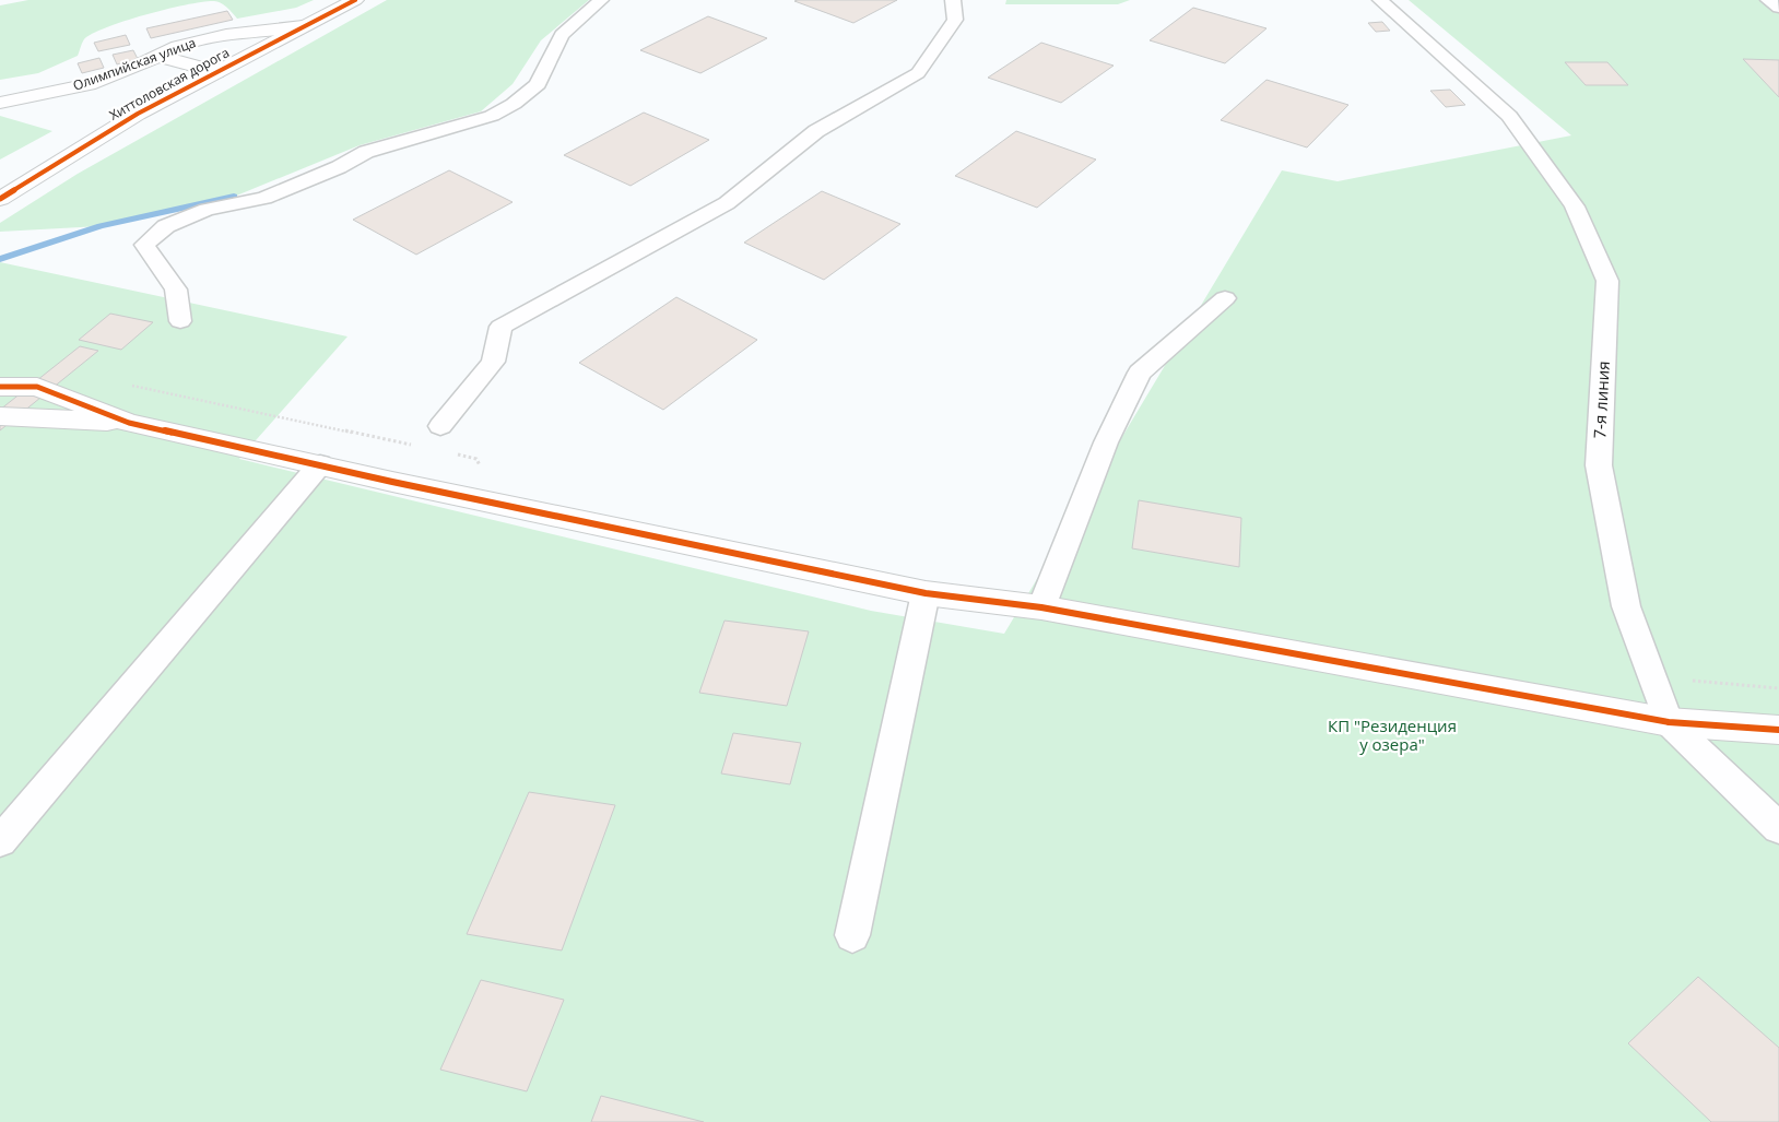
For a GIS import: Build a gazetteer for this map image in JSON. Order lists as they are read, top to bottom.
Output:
{
  "streets": {
    "street": ["Олимпийская улица", "Хиттоловская дорога"],
    "lane": ["7-я линия"]
  },
  "crossings": [
    ["Олимпийская улица", "Хиттоловская дорога"]
  ],
  "parks": ["КП \"Резиденция у озера\""]
}
